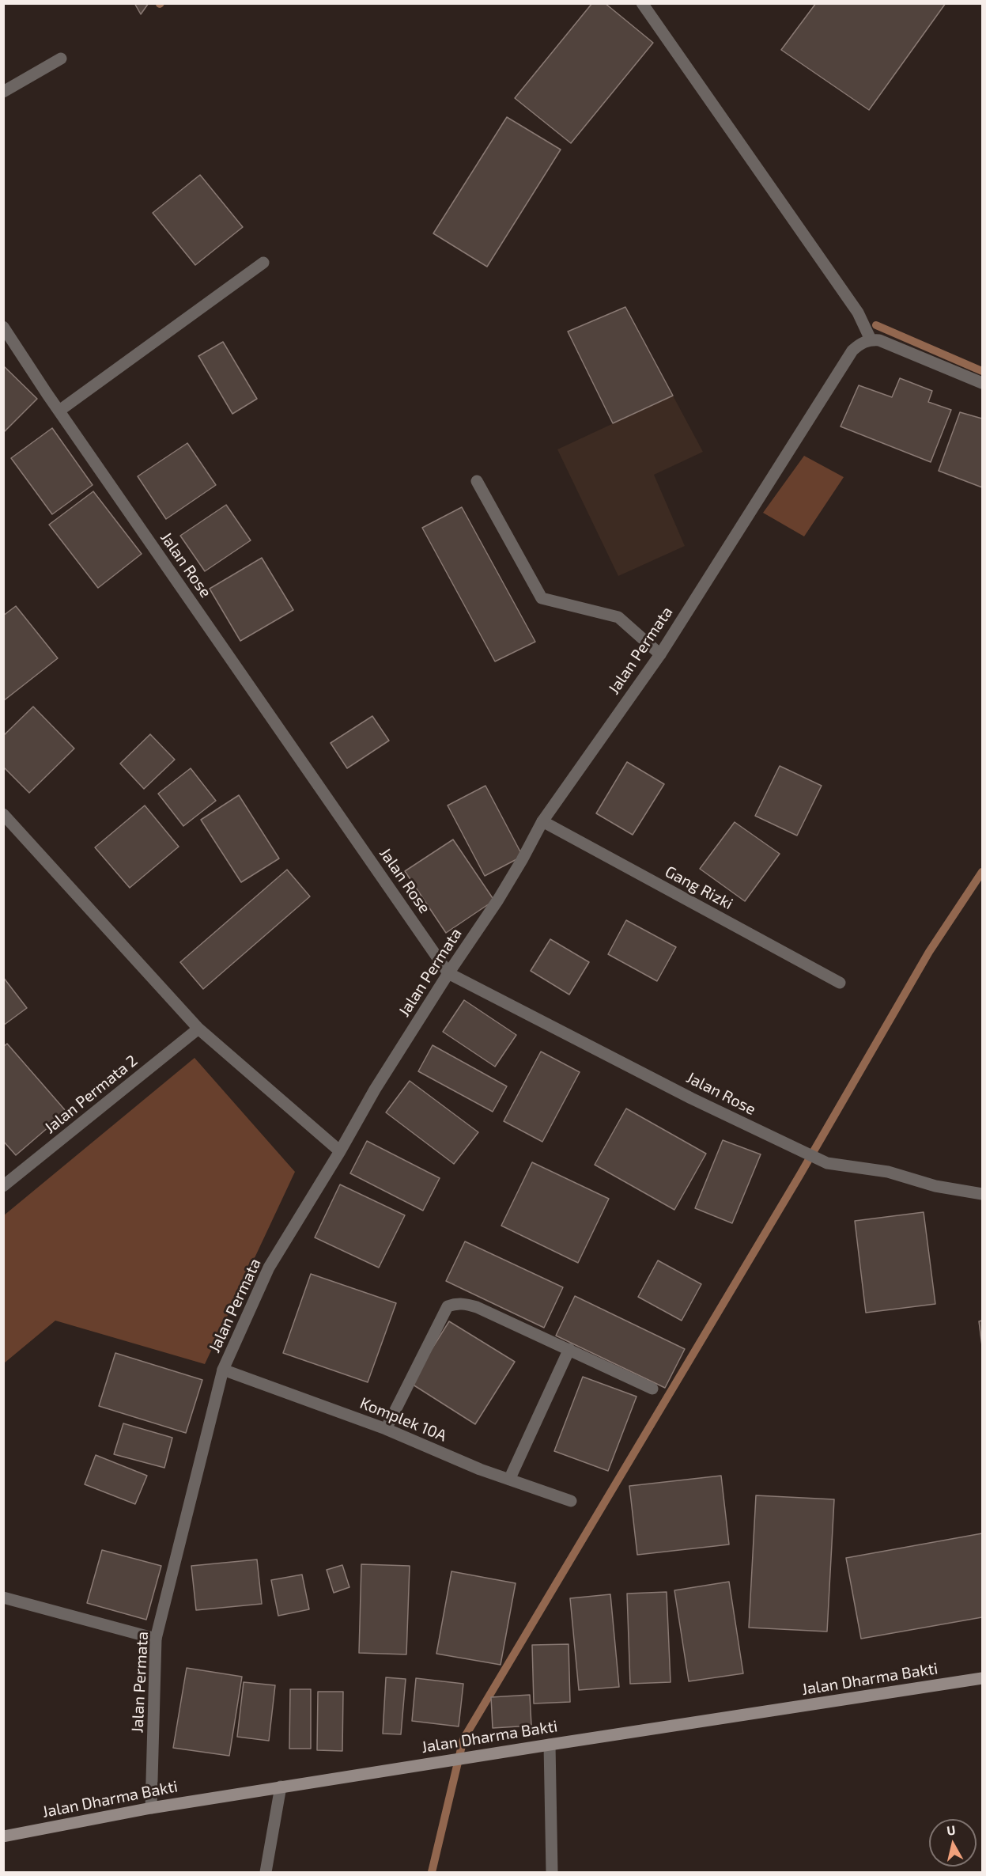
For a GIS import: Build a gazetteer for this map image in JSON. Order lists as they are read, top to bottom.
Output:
{
  "streets": {
    "main road": ["Jalan Dharma Bakti"],
    "street": [
      "Jalan Rose",
      "Jalan Permata",
      "Gang Rizki",
      "Jalan Permata 2",
      "Komplek 10A"
    ]
  },
  "crossings": [
    ["Jalan Rose", "Jalan Permata"],
    ["Jalan Permata", "Gang Rizki"],
    ["Jalan Permata", "Komplek 10A"],
    ["Jalan Permata", "Jalan Dharma Bakti"]
  ],
  "north": "top"
}
